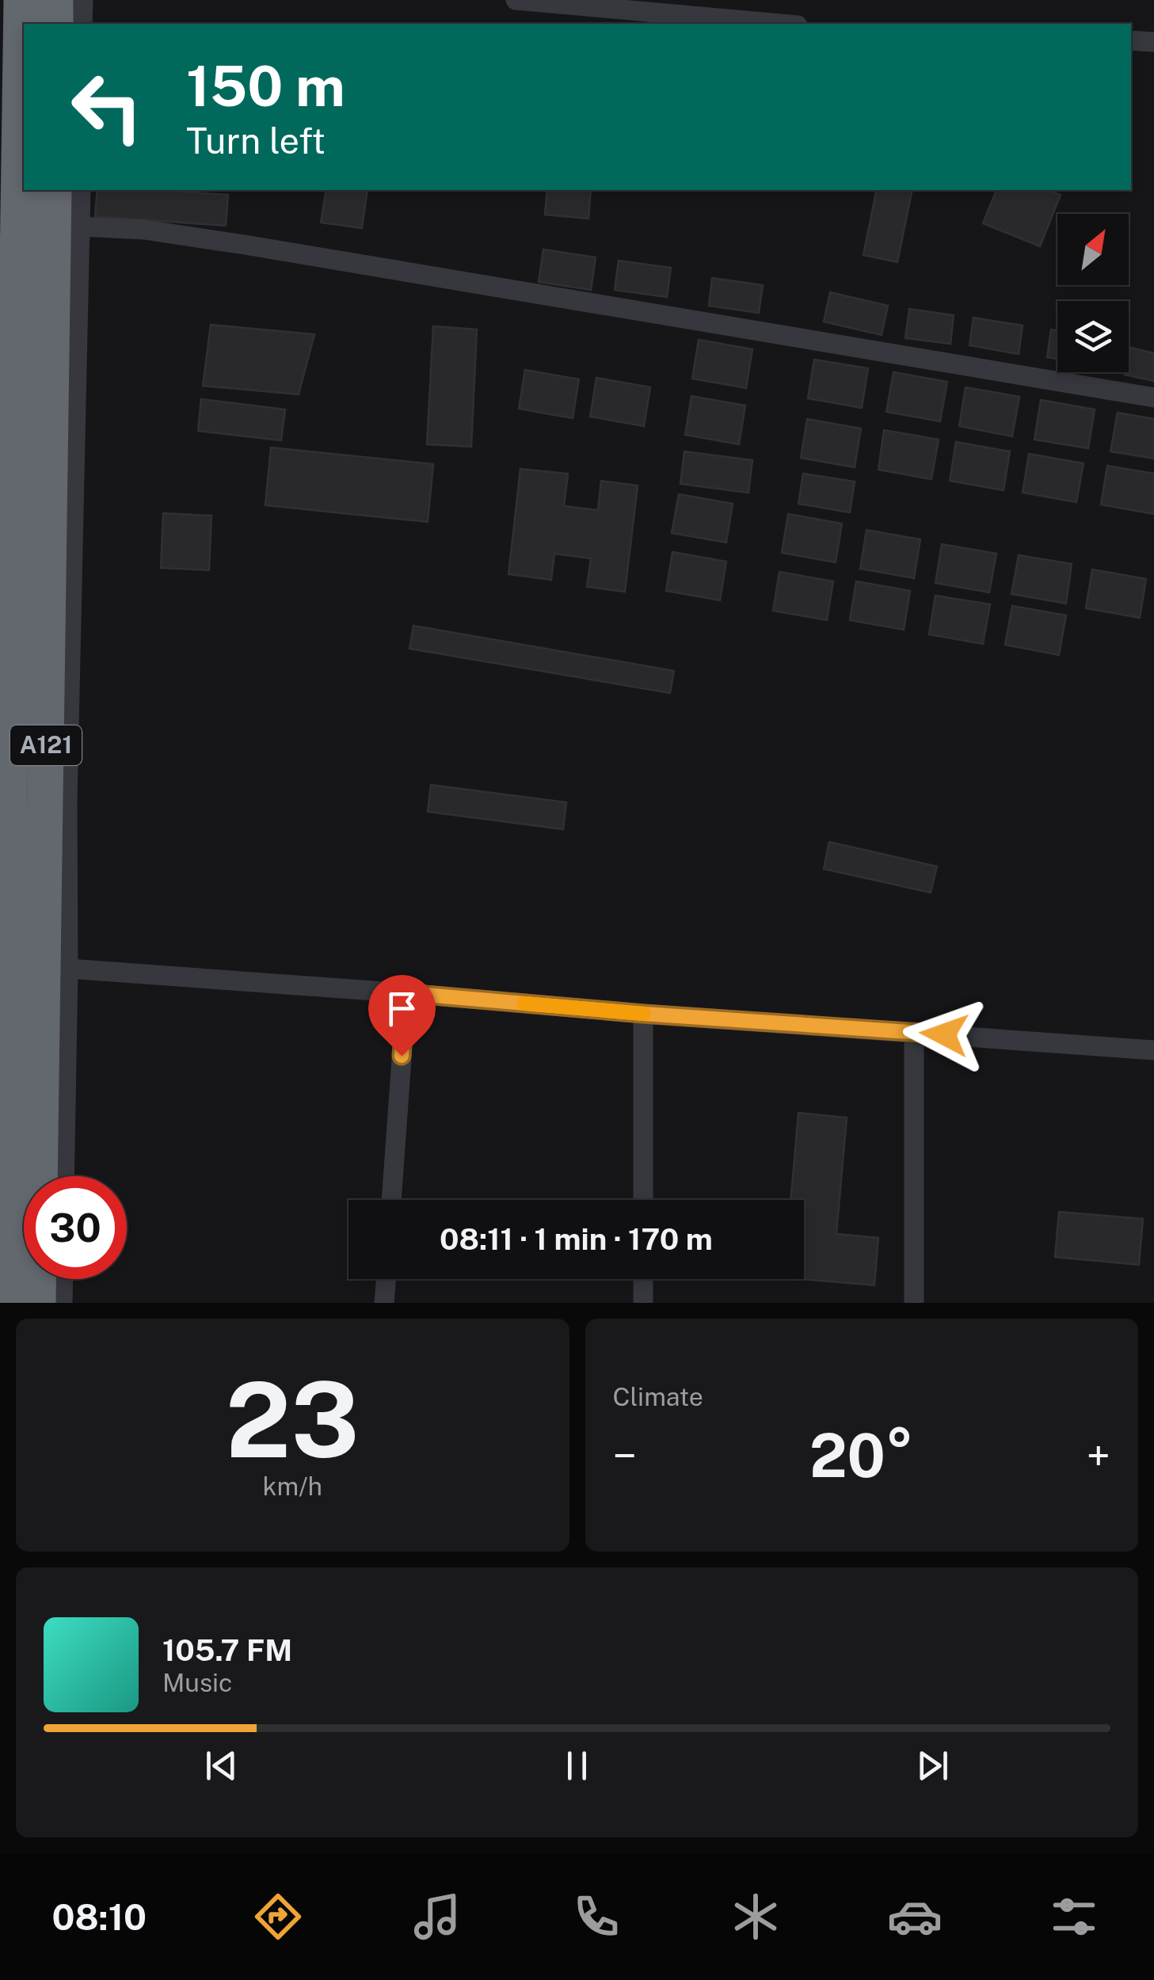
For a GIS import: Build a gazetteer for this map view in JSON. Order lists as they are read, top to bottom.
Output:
{
  "streets": {
    "highway": ["A121"]
  },
  "north": "top right",
  "page": {
    "turn": ["150 m", "Turn left"],
    "limit": "30",
    "trip": "08:11 · 1 min · 170 m",
    "tile": [
      ["23", "km/h"],
      "Climate"
    ],
    "heat": ["−", "20°", "+"],
    "song": ["105.7 FM", "Music"],
    "tabs": "08:10"
  }
}
